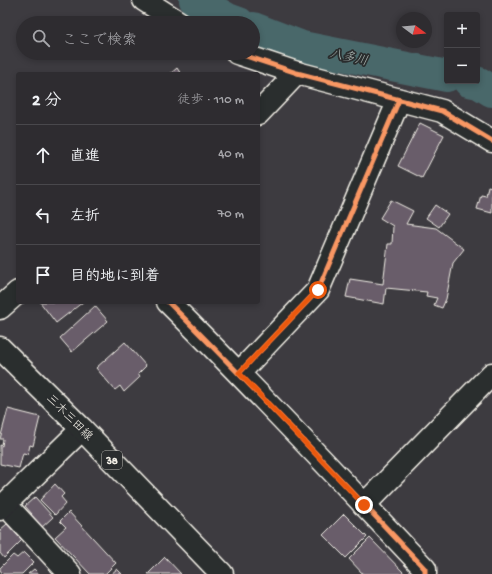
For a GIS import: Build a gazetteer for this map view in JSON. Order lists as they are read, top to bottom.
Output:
{
  "streets": {
    "street": ["三木三田線", "38"]
  },
  "water": ["八多川"],
  "north": "right",
  "page": {
    "map_buttons": ["+", "−"],
    "search": "ここで検索",
    "heading": ["2 分", "徒歩 · 110 m"],
    "list": [
      ["直進", "40 m"],
      ["左折", "70 m"],
      "目的地に到着"
    ]
  }
}
